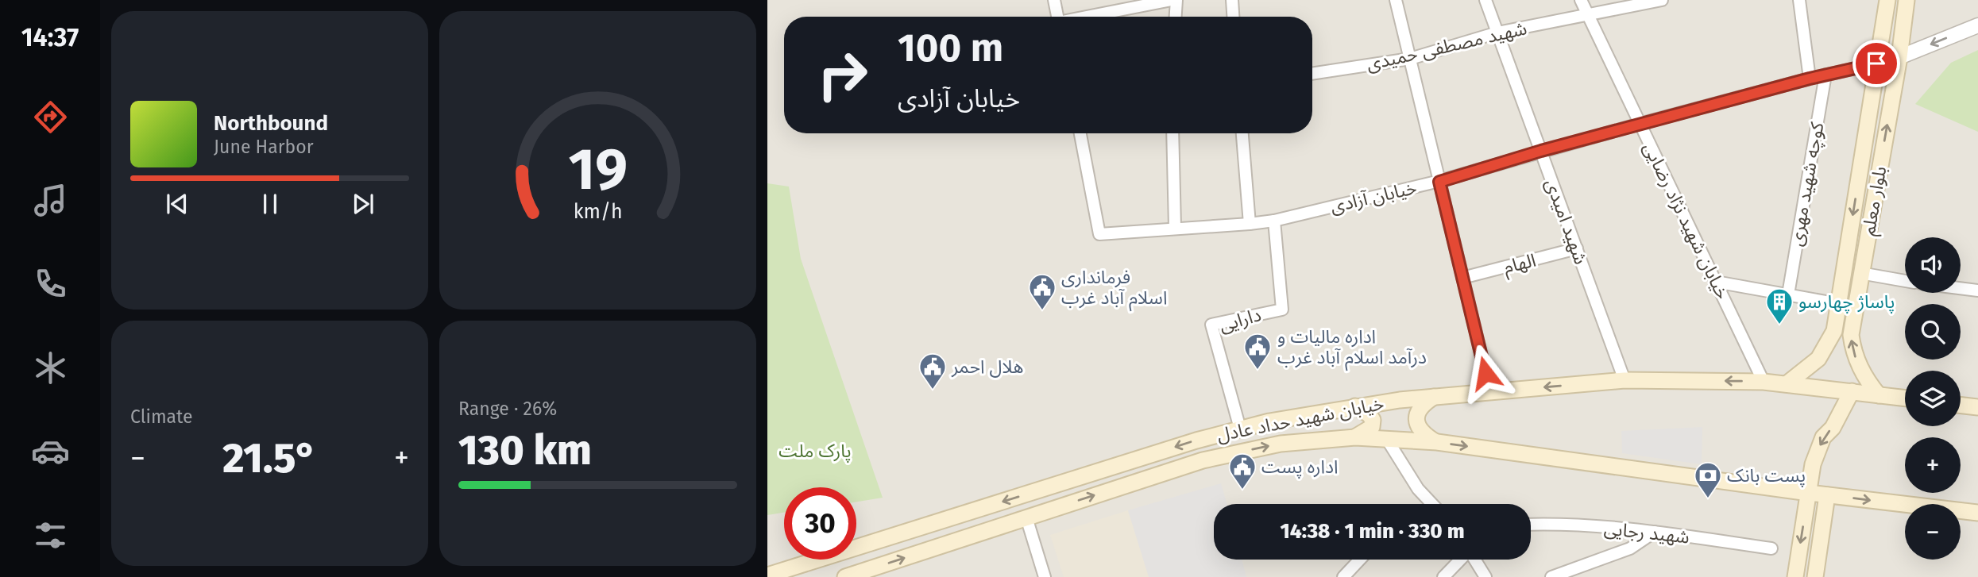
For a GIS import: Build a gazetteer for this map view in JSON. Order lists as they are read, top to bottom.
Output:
{
  "streets": {
    "main road": ["بلوار معلم", "خیابان شهید حداد عادل"],
    "street": [
      "شهید مصطفی حمیدی",
      "کوچه شهید مهری",
      "خیابان آزادی",
      "خیابان شهید نژاد رضایی",
      "شهید امیدی",
      "الهام",
      "دارایی",
      "شهید رجایی"
    ]
  },
  "crossings": [
    ["شهید مصطفی حمیدی", "خیابان شهید نژاد رضایی"],
    ["شهید مصطفی حمیدی", "شهید امیدی"],
    ["کوچه شهید مهری", "خیابان آزادی"],
    ["خیابان آزادی", "بلوار معلم"],
    ["خیابان آزادی", "خیابان شهید نژاد رضایی"],
    ["خیابان آزادی", "شهید امیدی"],
    ["خیابان آزادی", "دارایی"],
    ["بلوار معلم", "خیابان شهید حداد عادل"],
    ["خیابان شهید نژاد رضایی", "خیابان شهید حداد عادل"],
    ["شهید امیدی", "الهام"],
    ["شهید امیدی", "خیابان شهید حداد عادل"],
    ["دارایی", "خیابان شهید حداد عادل"]
  ],
  "parks": ["پارک ملت"],
  "places": {
    "public building": [
      "فرمانداری اسلام آباد غرب",
      "اداره مالیات و درآمد اسلام آباد غرب",
      "هلال احمر",
      "اداره پست"
    ],
    "building": ["پاساژ چهارسو"],
    "bank": ["پست بانک"]
  },
  "page": {
    "tabs": "14:37",
    "turn": ["100 m", "خیابان آزادی"],
    "song": ["Northbound", "June Harbor"],
    "map_buttons": ["+", "−"],
    "tile": [
      "Climate",
      ["Range · 26%", "130 km"]
    ],
    "heat": ["−", "21.5°", "+"],
    "limit": "30",
    "trip": "14:38 · 1 min · 330 m",
    "gauge": ["19", "km/h"]
  }
}
